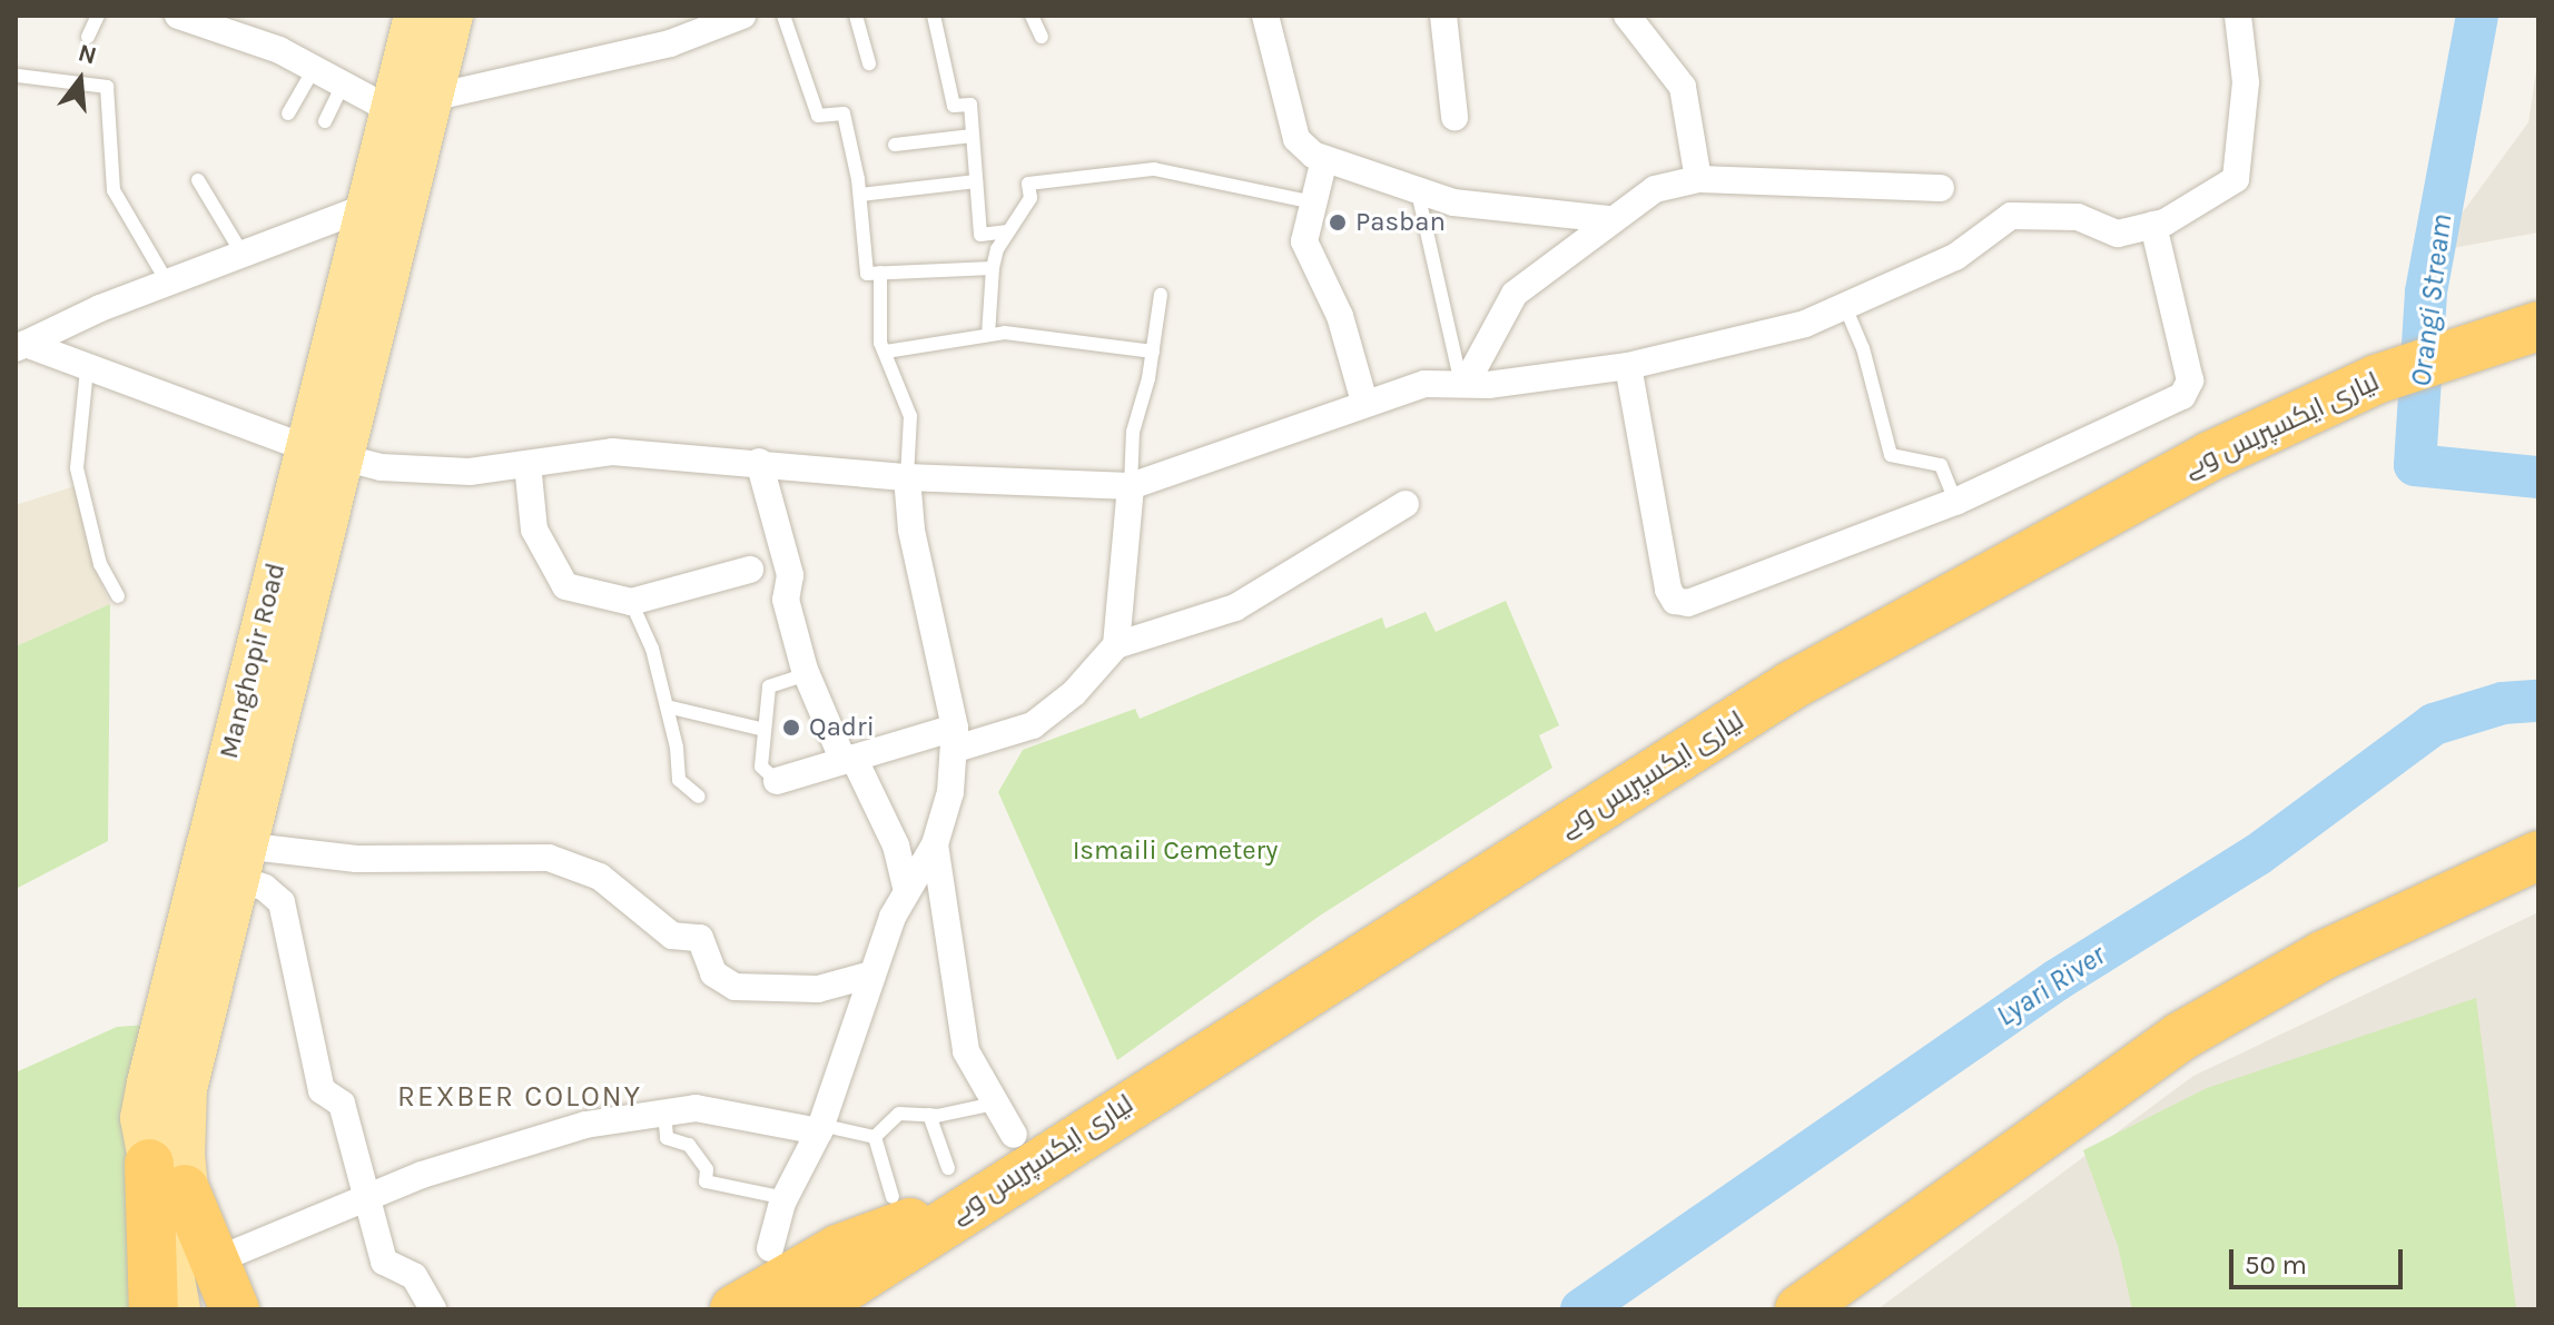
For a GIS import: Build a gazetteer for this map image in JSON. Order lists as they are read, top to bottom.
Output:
{
  "streets": {
    "highway": ["لیاری ایکسپریس وے"],
    "main road": ["Manghopir Road"]
  },
  "districts": ["REXBER COLONY"],
  "water": ["Orangi Stream", "Lyari River"],
  "parks": ["Ismaili Cemetery"],
  "places": ["Pasban", "Qadri"],
  "scale_bar": "50 m",
  "north": "top"
}
